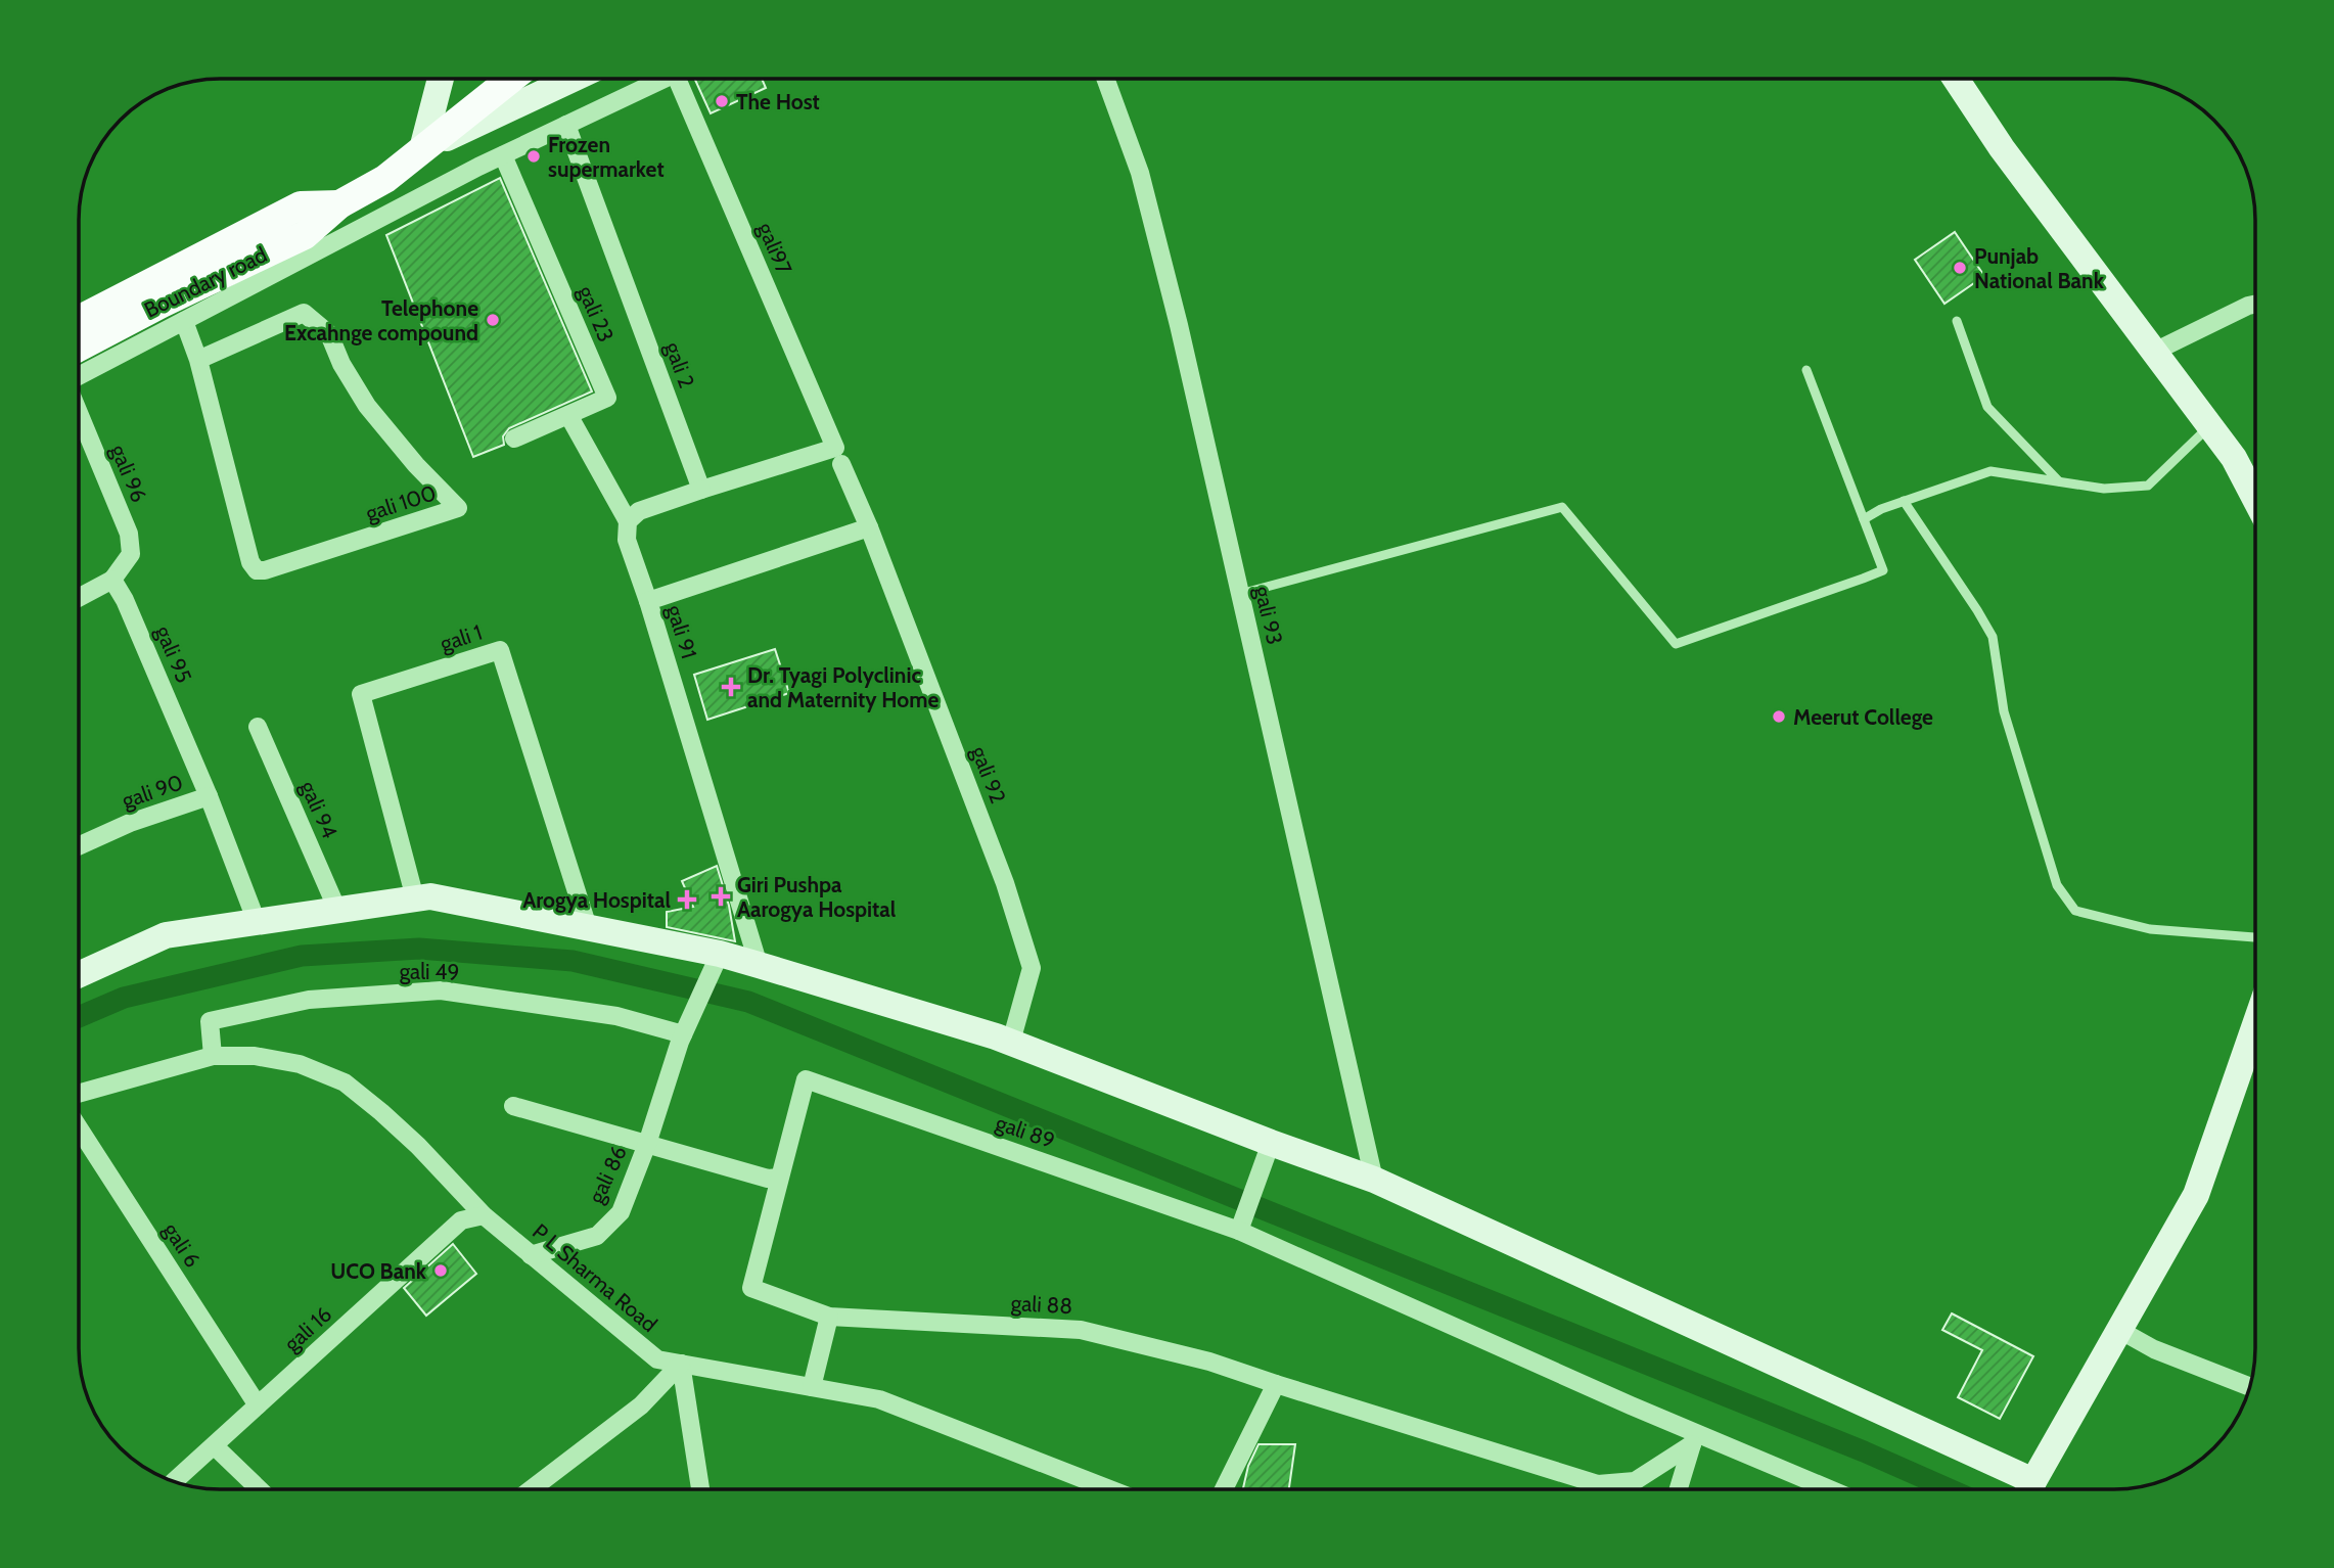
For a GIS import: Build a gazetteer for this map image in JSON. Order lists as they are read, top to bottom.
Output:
{
  "streets": {
    "main road": ["Boundary road"],
    "street": [
      "gali97",
      "gali 23",
      "gali 2",
      "gali 96",
      "gali 100",
      "gali 93",
      "gali 91",
      "gali 1",
      "gali 95",
      "gali 92",
      "gali 90",
      "gali 94",
      "gali 49",
      "gali 89",
      "gali 86",
      "gali 6",
      "P L Sharma Road",
      "gali 88",
      "gali 16"
    ]
  },
  "crossings": [
    ["gali 96", "gali 95"],
    ["gali 91", "gali 92"],
    ["gali 95", "gali 90"],
    ["gali 49", "gali 86"],
    ["gali 49", "P L Sharma Road"],
    ["gali 89", "gali 88"],
    ["gali 86", "P L Sharma Road"],
    ["gali 6", "gali 16"],
    ["P L Sharma Road", "gali 16"]
  ],
  "places": {
    "other": [
      "The Host",
      "Frozen supermarket",
      "Punjab National Bank",
      "Telephone Excahnge compound",
      "Meerut College",
      "UCO Bank"
    ],
    "health": ["Dr. Tyagi Polyclinic and Maternity Home", "Giri Pushpa Aarogya Hospital", "Arogya Hospital"]
  }
}
